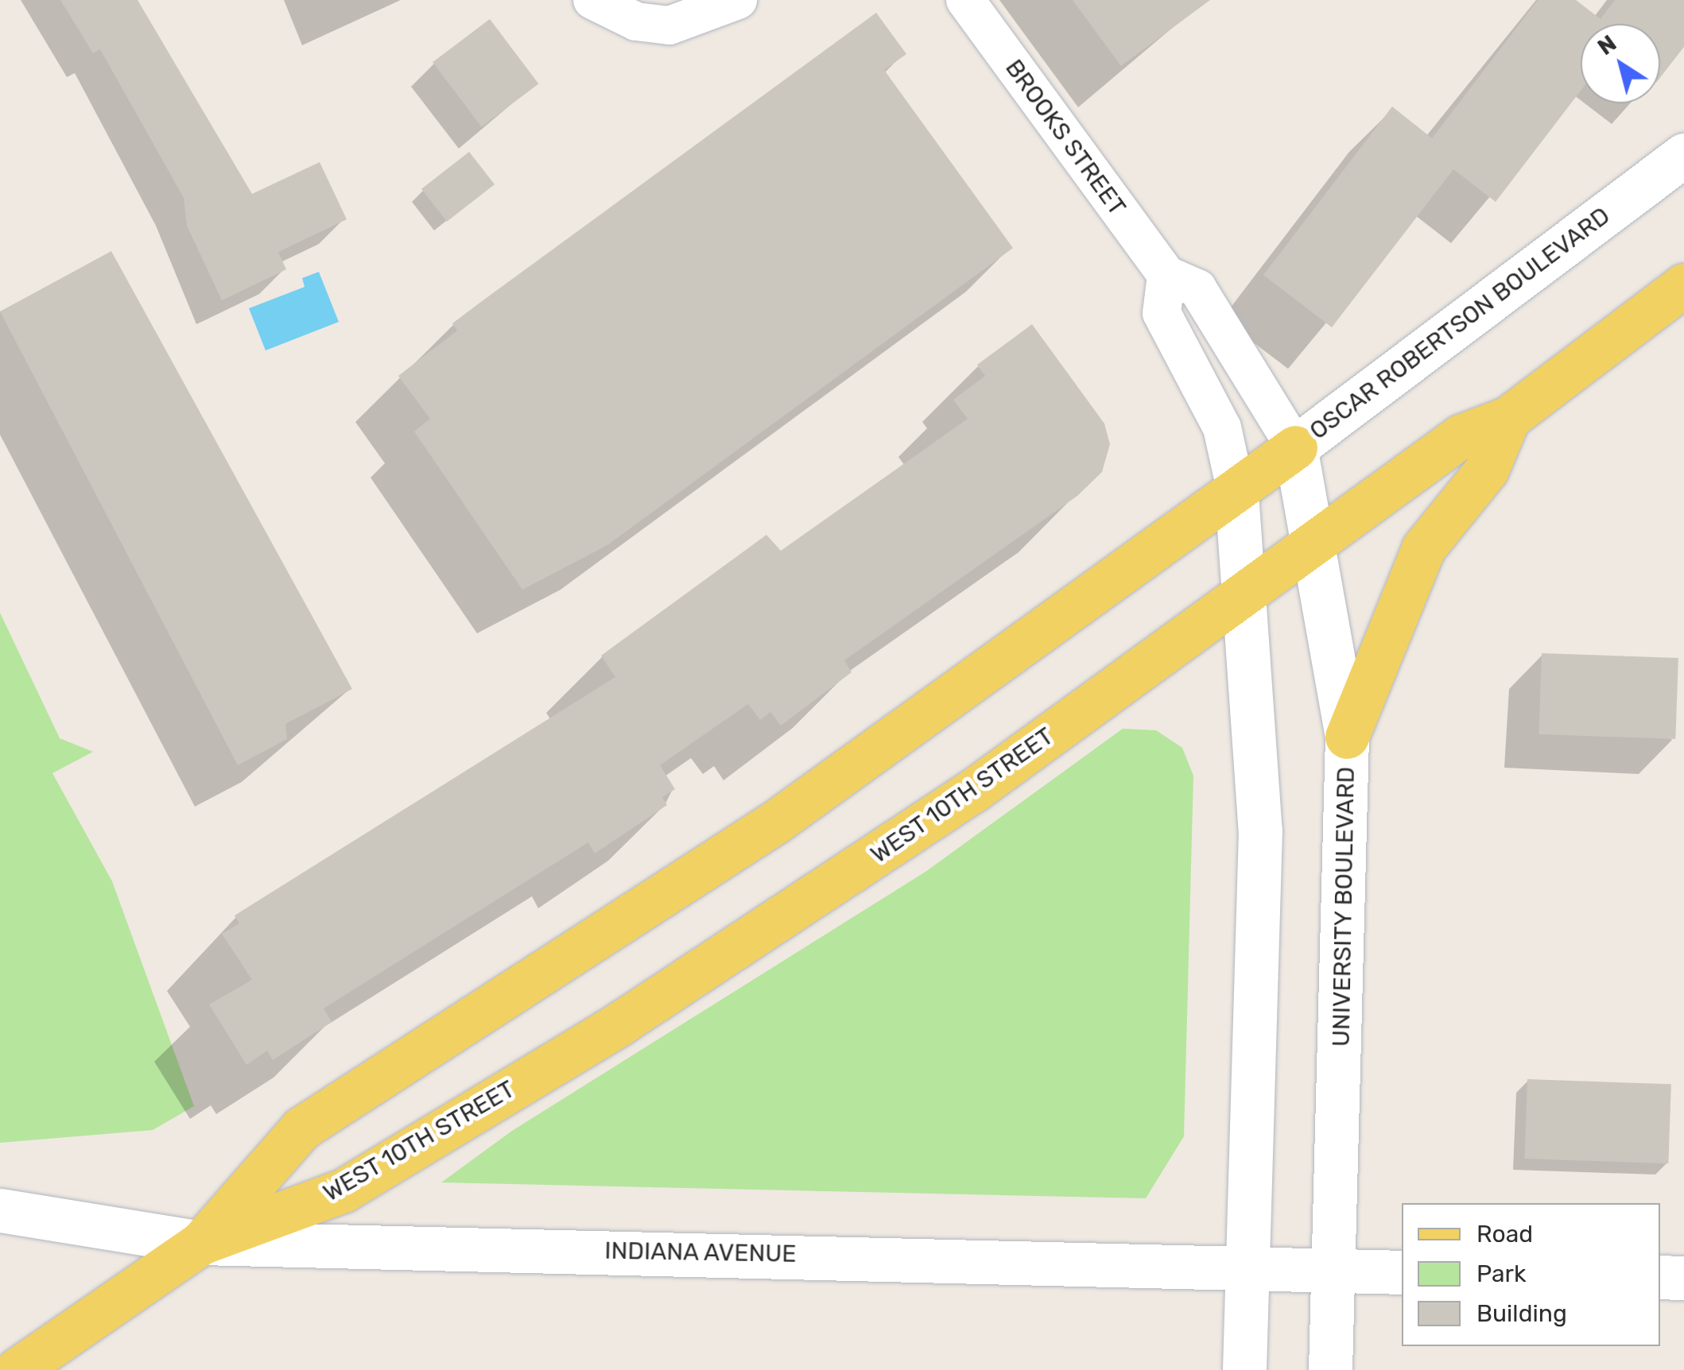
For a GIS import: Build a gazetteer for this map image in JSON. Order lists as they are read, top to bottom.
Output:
{
  "streets": {
    "main road": [
      "OSCAR ROBERTSON BOULEVARD",
      "WEST 10TH STREET",
      "UNIVERSITY BOULEVARD",
      "INDIANA AVENUE"
    ],
    "street": ["BROOKS STREET"]
  },
  "crossings": [
    ["BROOKS STREET", "OSCAR ROBERTSON BOULEVARD"],
    ["BROOKS STREET", "UNIVERSITY BOULEVARD"],
    ["OSCAR ROBERTSON BOULEVARD", "WEST 10TH STREET"],
    ["OSCAR ROBERTSON BOULEVARD", "UNIVERSITY BOULEVARD"],
    ["WEST 10TH STREET", "UNIVERSITY BOULEVARD"],
    ["WEST 10TH STREET", "INDIANA AVENUE"],
    ["UNIVERSITY BOULEVARD", "INDIANA AVENUE"]
  ],
  "legend": ["Road", "Park", "Building"],
  "north": "top left"
}
